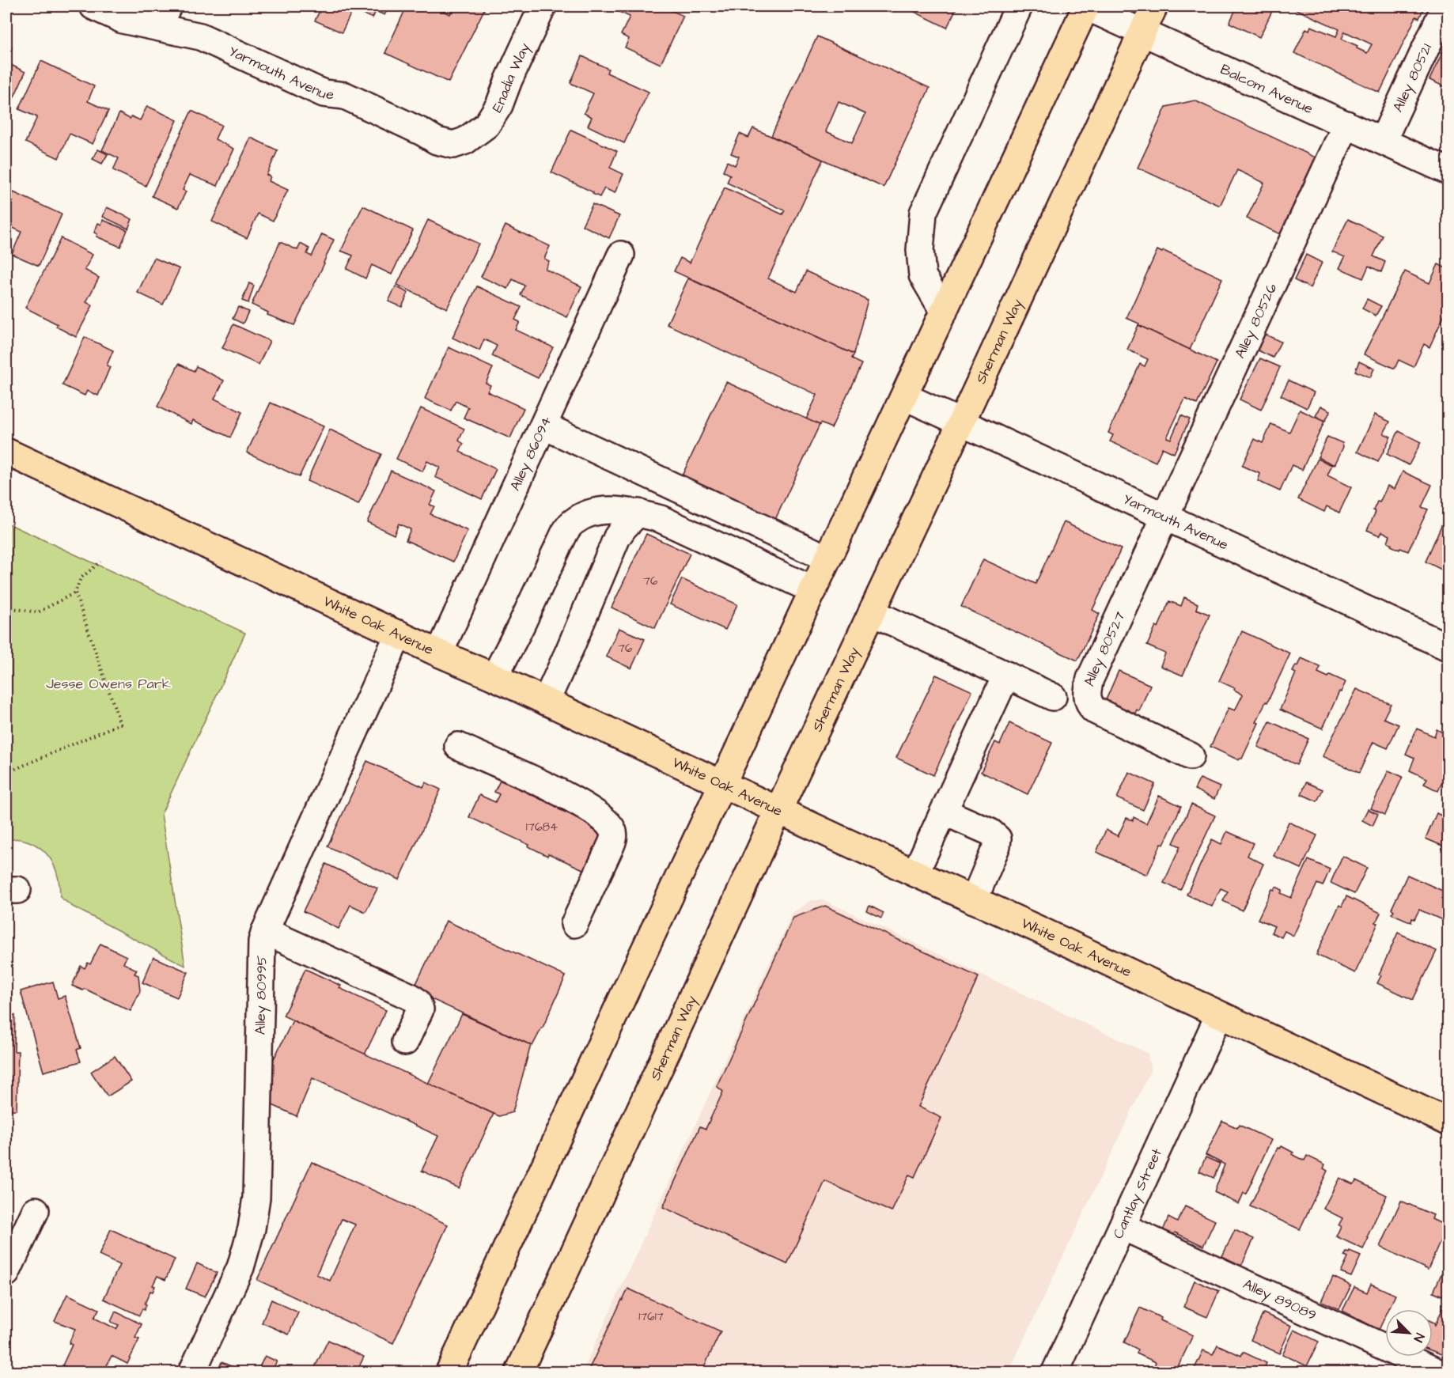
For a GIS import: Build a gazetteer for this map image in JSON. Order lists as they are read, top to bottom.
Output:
{
  "streets": {
    "main road": ["Sherman Way", "White Oak Avenue"],
    "street": [
      "Yarmouth Avenue",
      "Alley 80521",
      "Enadia Way",
      "Balcom Avenue",
      "Alley 80526",
      "Alley 86094",
      "Alley 80527",
      "Alley 80995",
      "Cantlay Street",
      "Alley 89089"
    ]
  },
  "crossings": [
    ["Yarmouth Avenue", "Enadia Way"],
    ["Yarmouth Avenue", "Alley 80526"],
    ["Yarmouth Avenue", "Sherman Way"],
    ["Yarmouth Avenue", "Alley 80527"],
    ["Alley 80521", "Balcom Avenue"],
    ["Balcom Avenue", "Alley 80526"],
    ["Balcom Avenue", "Sherman Way"],
    ["Alley 80526", "Alley 80527"],
    ["Sherman Way", "White Oak Avenue"],
    ["Alley 86094", "White Oak Avenue"],
    ["White Oak Avenue", "Alley 80995"],
    ["White Oak Avenue", "Cantlay Street"],
    ["Cantlay Street", "Alley 89089"]
  ],
  "parks": ["Jesse Owens Park"],
  "house_numbers": [
    "76",
    "76",
    "17684",
    "17617"
  ],
  "north": "bottom right"
}
